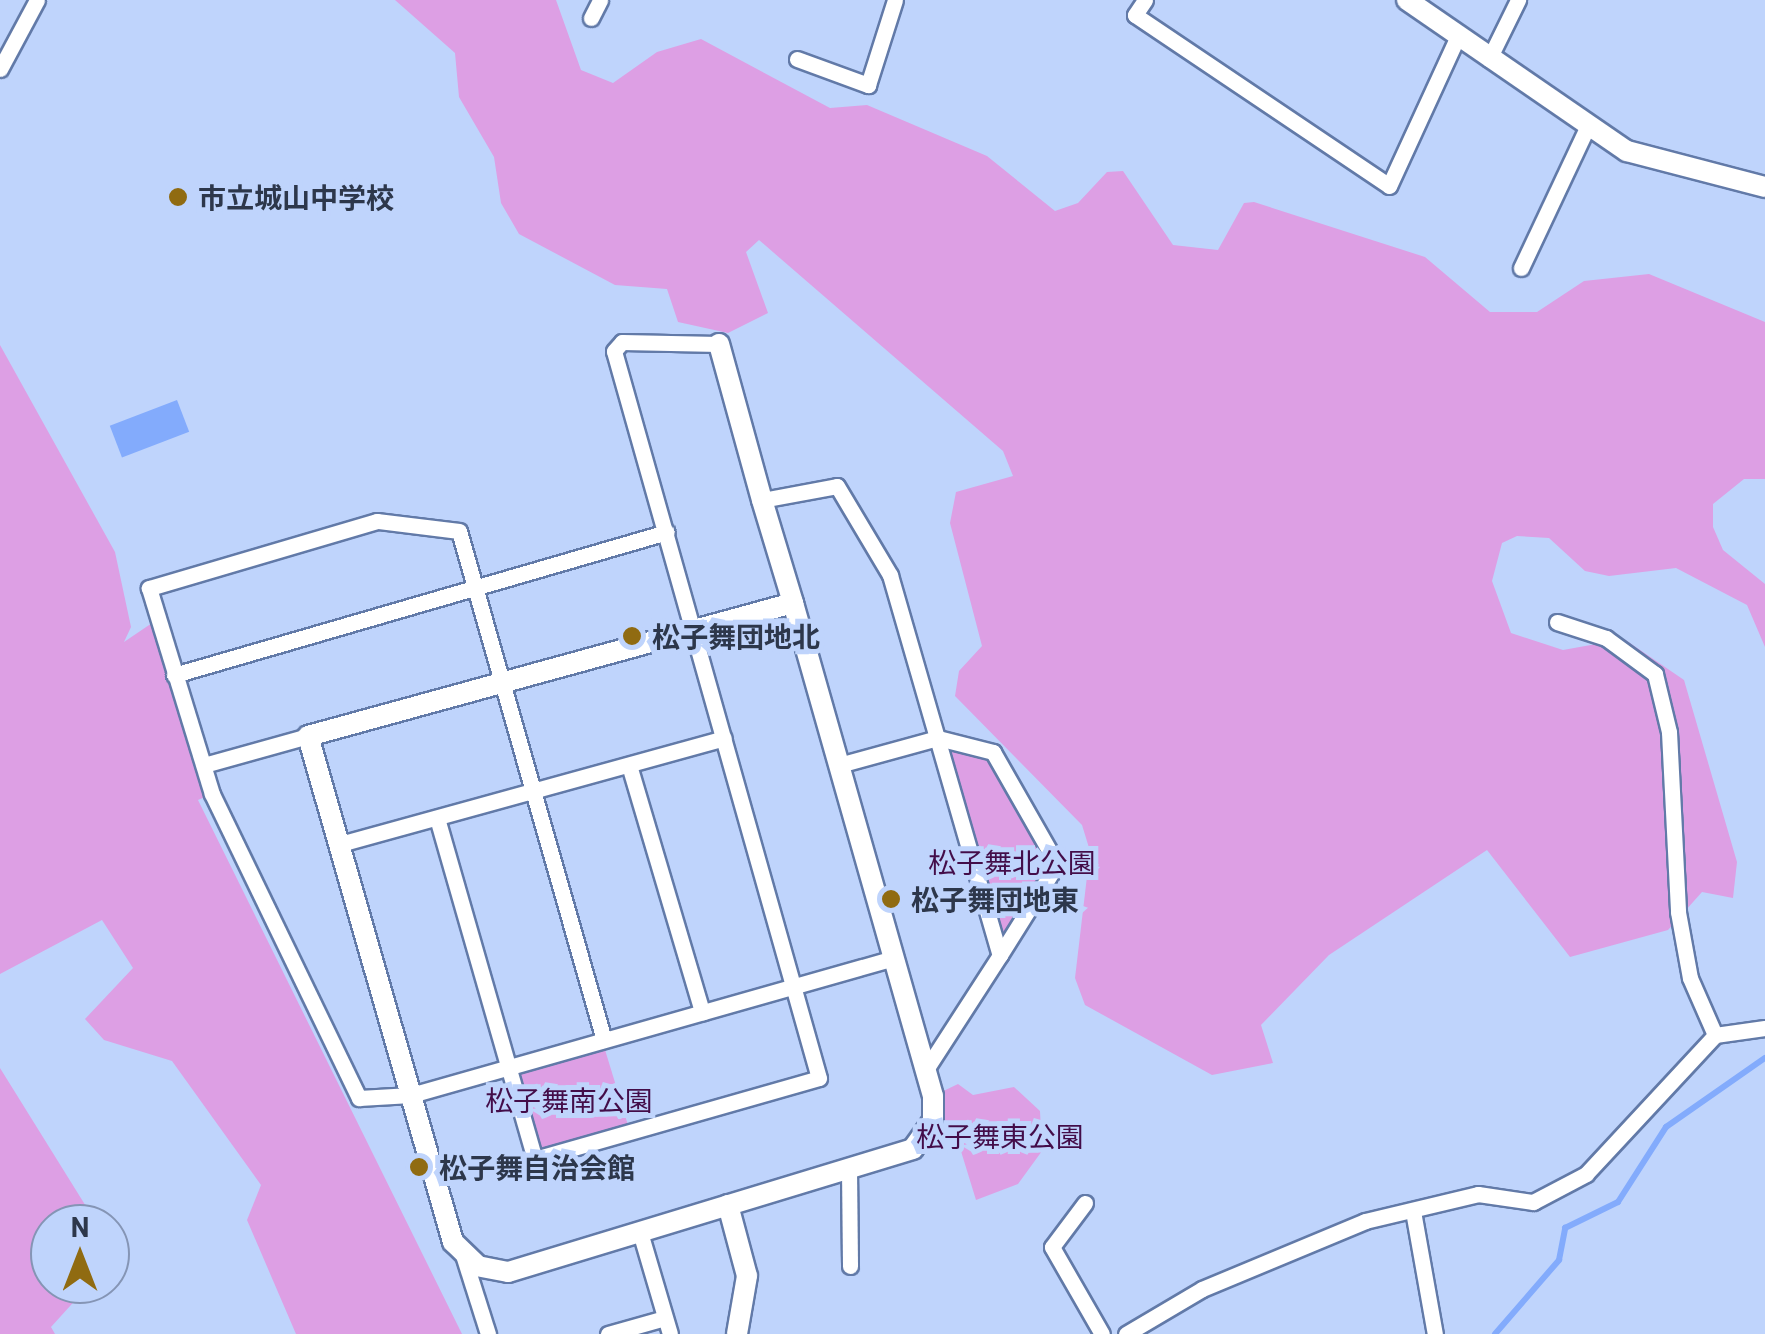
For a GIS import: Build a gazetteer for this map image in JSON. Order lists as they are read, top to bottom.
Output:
{
  "parks": ["松子舞北公園", "松子舞南公園", "松子舞東公園"],
  "places": [
    "市立城山中学校",
    "松子舞団地北",
    "松子舞団地東",
    "松子舞自治会館"
  ],
  "north": "top"
}
